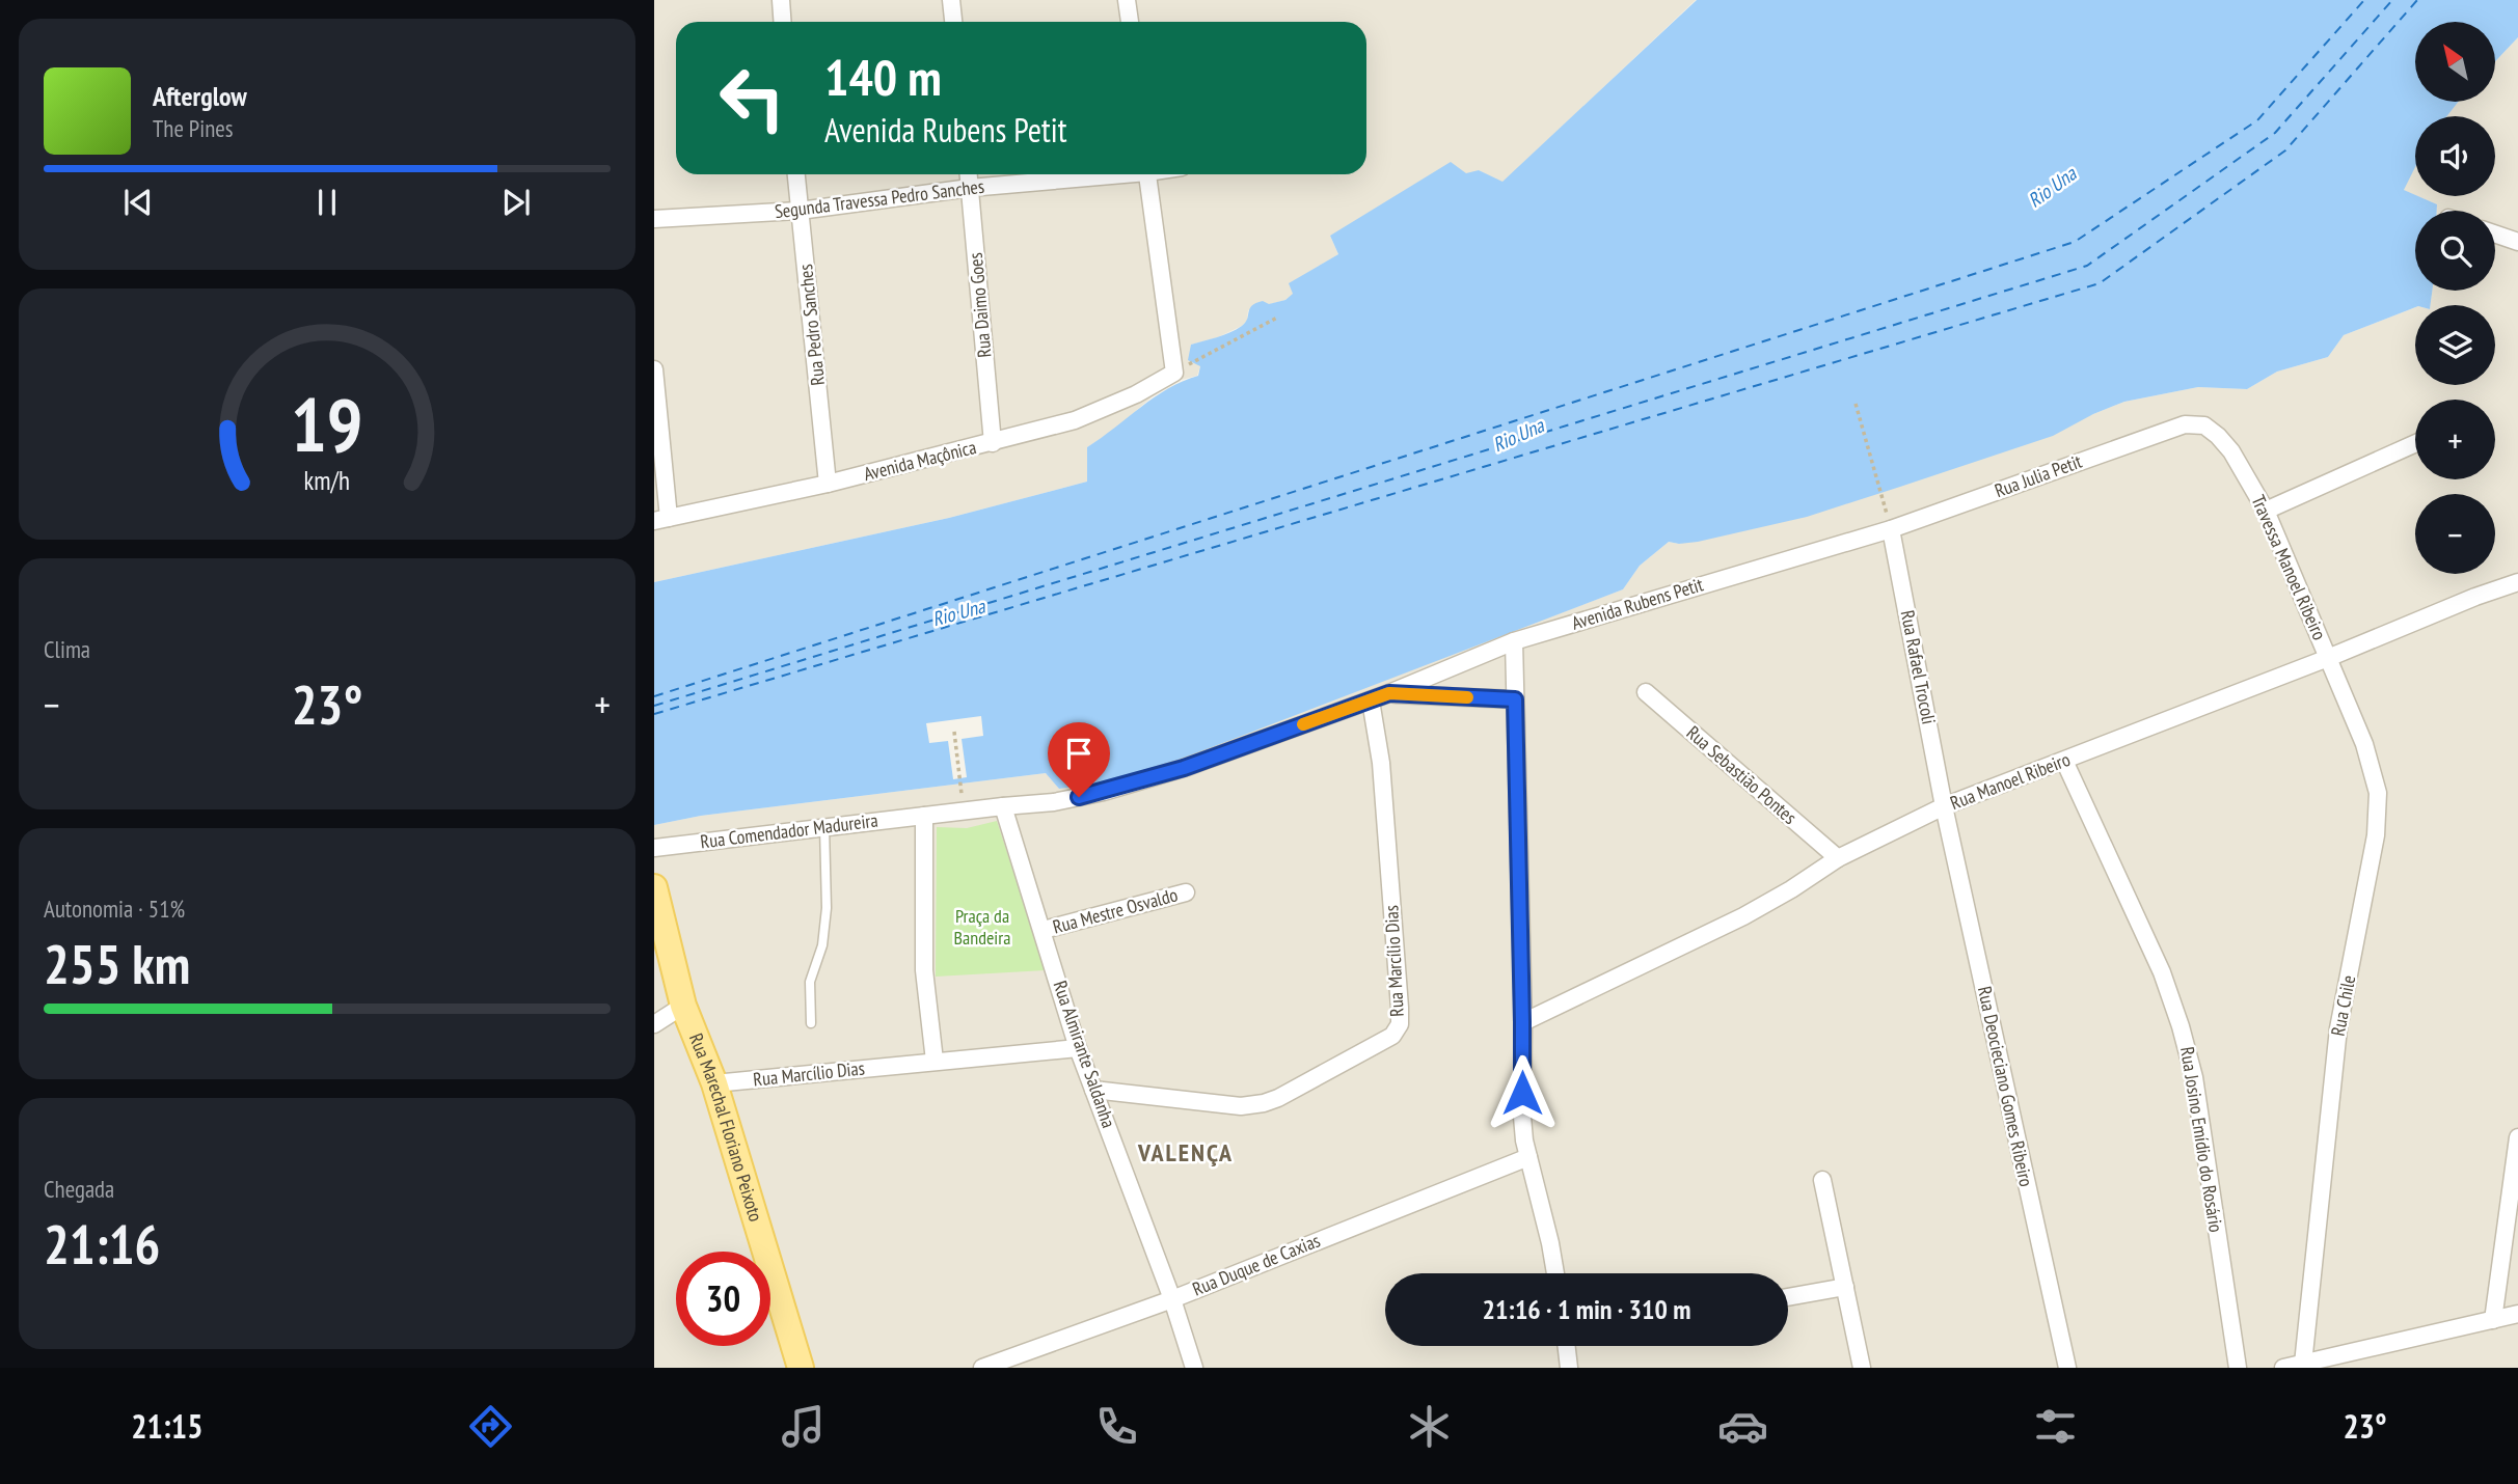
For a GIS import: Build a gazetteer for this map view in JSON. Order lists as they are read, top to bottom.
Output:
{
  "streets": {
    "main road": ["Rua Marechal Floriano Peixoto"],
    "street": [
      "Segunda Travessa Pedro Sanches",
      "Rua Daimo Goes",
      "Rua Pedro Sanches",
      "Avenida Maçônica",
      "Rua Julia Petit",
      "Travessa Manoel Ribeiro",
      "Avenida Rubens Petit",
      "Rua Rafael Trocoli",
      "Rua Sebastião Pontes",
      "Rua Manoel Ribeiro",
      "Rua Comendador Madureira",
      "Rua Mestre Osvaldo",
      "Rua Marcílio Dias",
      "Rua Chile",
      "Rua Almirante Saldanha",
      "Rua Deocieciano Gomes Ribeiro",
      "Rua Josino Emídio do Rosário",
      "Rua Duque de Caxias"
    ]
  },
  "crossings": [
    ["Segunda Travessa Pedro Sanches", "Rua Daimo Goes"],
    ["Segunda Travessa Pedro Sanches", "Rua Pedro Sanches"],
    ["Rua Daimo Goes", "Avenida Maçônica"],
    ["Rua Pedro Sanches", "Avenida Maçônica"],
    ["Rua Julia Petit", "Travessa Manoel Ribeiro"],
    ["Rua Julia Petit", "Avenida Rubens Petit"],
    ["Rua Julia Petit", "Rua Rafael Trocoli"],
    ["Travessa Manoel Ribeiro", "Rua Manoel Ribeiro"],
    ["Travessa Manoel Ribeiro", "Rua Chile"],
    ["Avenida Rubens Petit", "Rua Rafael Trocoli"],
    ["Avenida Rubens Petit", "Rua Marcílio Dias"],
    ["Avenida Rubens Petit", "Rua Almirante Saldanha"],
    ["Rua Rafael Trocoli", "Rua Manoel Ribeiro"],
    ["Rua Rafael Trocoli", "Rua Deocieciano Gomes Ribeiro"],
    ["Rua Sebastião Pontes", "Rua Manoel Ribeiro"],
    ["Rua Manoel Ribeiro", "Rua Chile"],
    ["Rua Manoel Ribeiro", "Rua Deocieciano Gomes Ribeiro"],
    ["Rua Manoel Ribeiro", "Rua Josino Emídio do Rosário"],
    ["Rua Mestre Osvaldo", "Rua Almirante Saldanha"],
    ["Rua Marcílio Dias", "Rua Almirante Saldanha"],
    ["Rua Marcílio Dias", "Rua Marechal Floriano Peixoto"],
    ["Rua Almirante Saldanha", "Rua Duque de Caxias"]
  ],
  "districts": ["VALENÇA"],
  "water": ["Rio Una"],
  "parks": ["Praça da Bandeira"],
  "north": "top left",
  "page": {
    "map_buttons": ["+", "−"],
    "turn": ["140 m", "Avenida Rubens Petit"],
    "song": ["Afterglow", "The Pines"],
    "tile": [
      "Clima",
      ["Autonomia · 51%", "255 km"],
      ["Chegada", "21:16"]
    ],
    "heat": ["−", "23°", "+"],
    "limit": "30",
    "trip": "21:16 · 1 min · 310 m",
    "tabs": ["21:15", "23°"],
    "gauge": ["19", "km/h"]
  }
}
